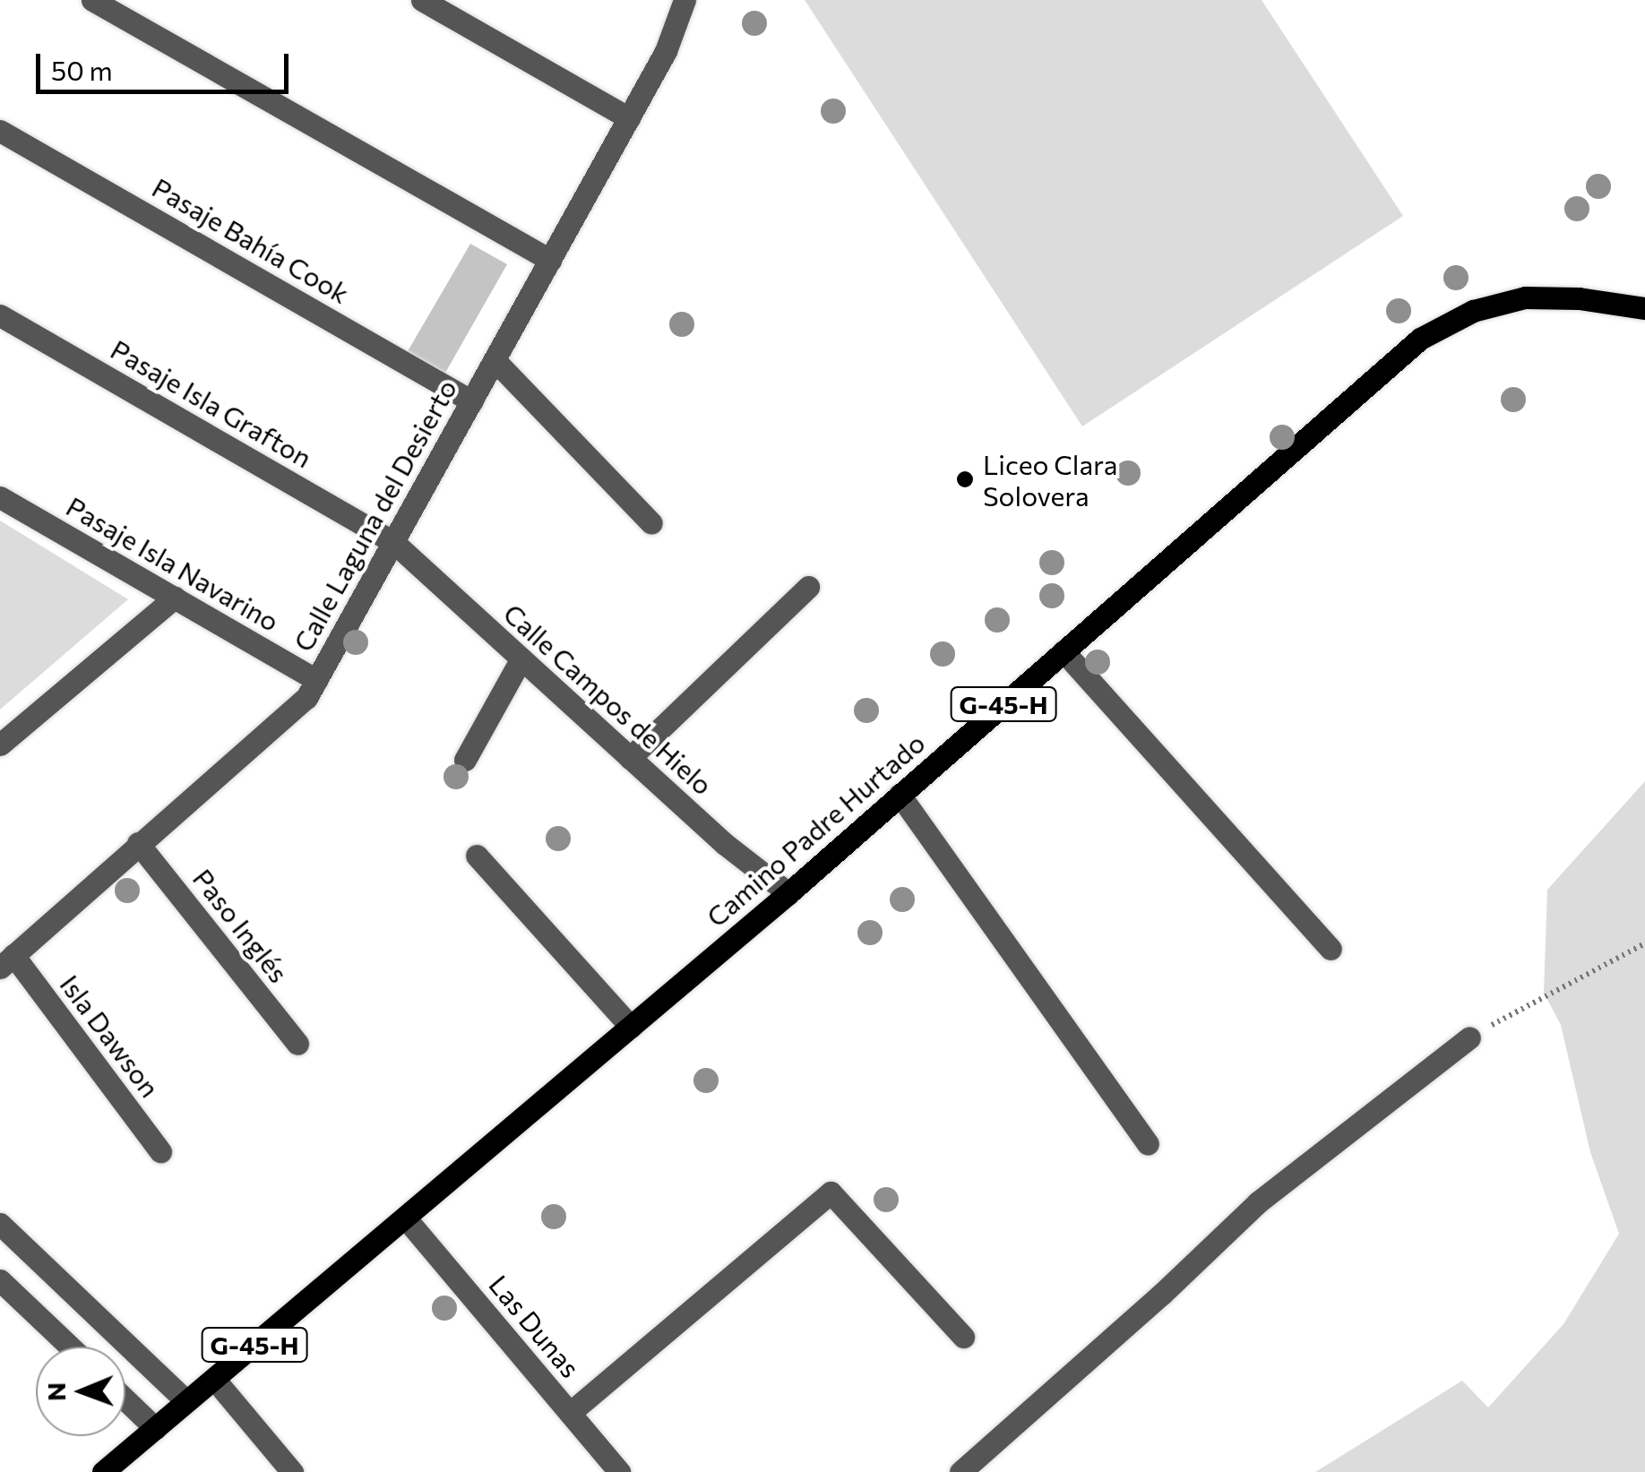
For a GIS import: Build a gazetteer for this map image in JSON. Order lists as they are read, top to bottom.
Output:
{
  "streets": {
    "main road": ["G-45-H", "Camino Padre Hurtado"],
    "street": [
      "Pasaje Bahía Cook",
      "Pasaje Isla Grafton",
      "Calle Laguna del Desierto",
      "Pasaje Isla Navarino",
      "Calle Campos de Hielo",
      "Paso Inglés",
      "Isla Dawson",
      "Las Dunas"
    ]
  },
  "crossings": [
    ["Pasaje Bahía Cook", "Calle Laguna del Desierto"],
    ["Pasaje Isla Grafton", "Calle Laguna del Desierto"],
    ["Pasaje Isla Grafton", "Calle Campos de Hielo"],
    ["Calle Laguna del Desierto", "Pasaje Isla Navarino"],
    ["Calle Laguna del Desierto", "Calle Campos de Hielo"],
    ["Calle Laguna del Desierto", "Paso Inglés"],
    ["Calle Laguna del Desierto", "Isla Dawson"],
    ["Calle Campos de Hielo", "Camino Padre Hurtado"],
    ["Camino Padre Hurtado", "Las Dunas"]
  ],
  "places": ["Liceo Clara Solovera"],
  "scale_bar": "50 m",
  "north": "left"
}
